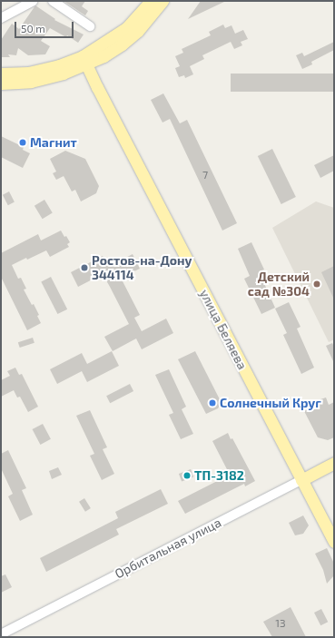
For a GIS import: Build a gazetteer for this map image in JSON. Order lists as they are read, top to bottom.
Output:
{
  "streets": {
    "main road": ["улица Беляева", "Орбитальная улица"]
  },
  "crossings": [
    ["улица Беляева", "Орбитальная улица"]
  ],
  "places": [
    "Магнит",
    "Ростов-на-Дону 344114",
    "Детский сад №304",
    "Солнечный Круг",
    "ТП-3182"
  ],
  "house_numbers": ["7", "13"],
  "scale_bar": "50 m"
}
